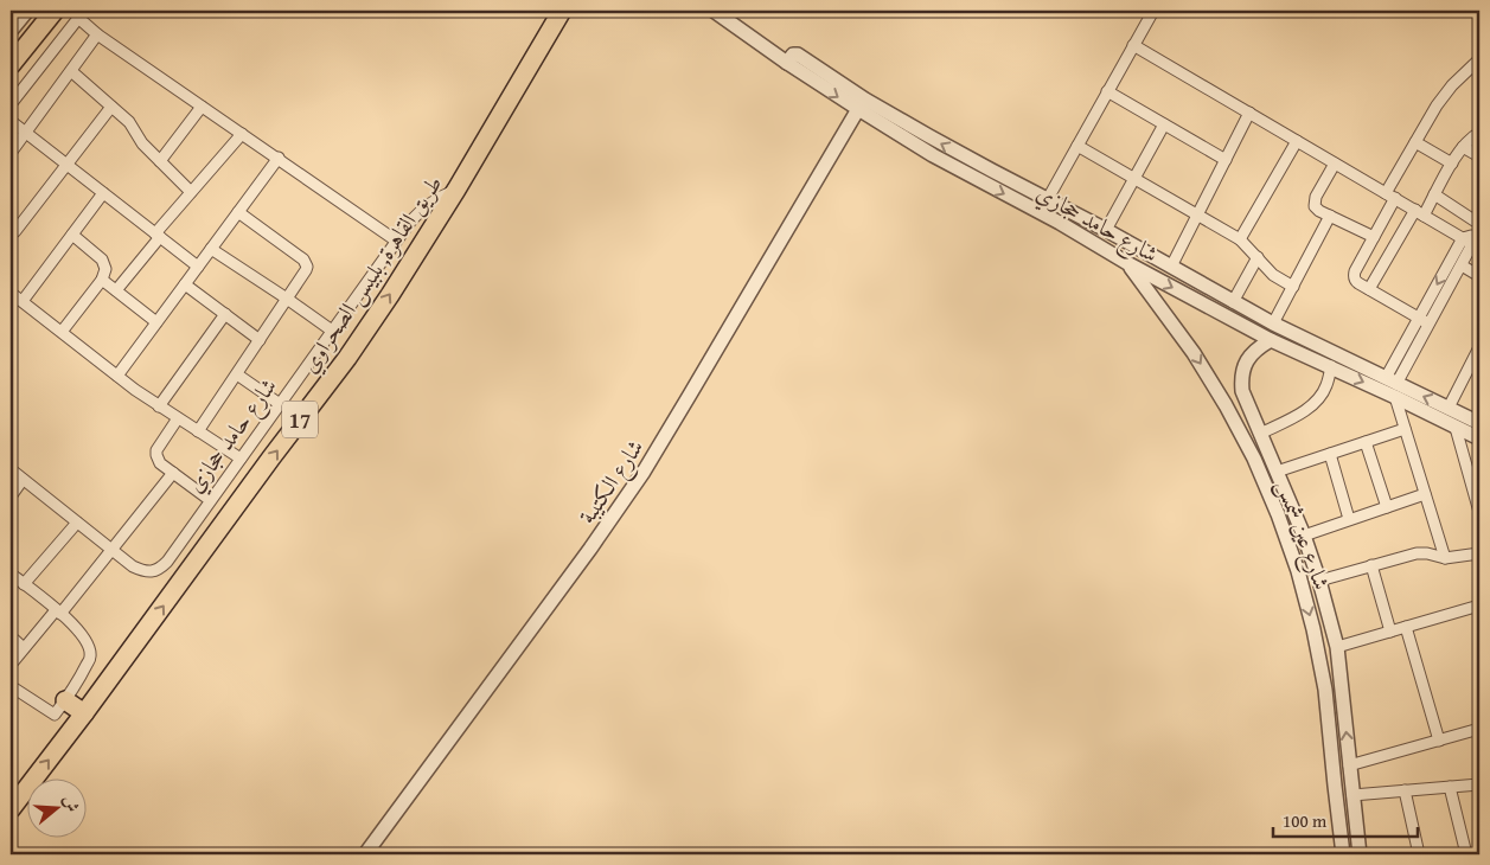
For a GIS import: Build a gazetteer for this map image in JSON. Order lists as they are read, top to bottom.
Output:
{
  "streets": {
    "highway": ["طريق القاهرة, بلبيس الصحراوي", "17"],
    "street": ["شارع حامد حجازي", "شارع الكتيبة", "شارع عين شمس"]
  },
  "crossings": [
    ["شارع حامد حجازي", "طريق القاهرة, بلبيس الصحراوي"],
    ["شارع حامد حجازي", "شارع الكتيبة"],
    ["شارع حامد حجازي", "شارع عين شمس"]
  ],
  "one_way": ["طريق القاهرة, بلبيس الصحراوي"],
  "scale_bar": "100 m",
  "north": "right"
}
